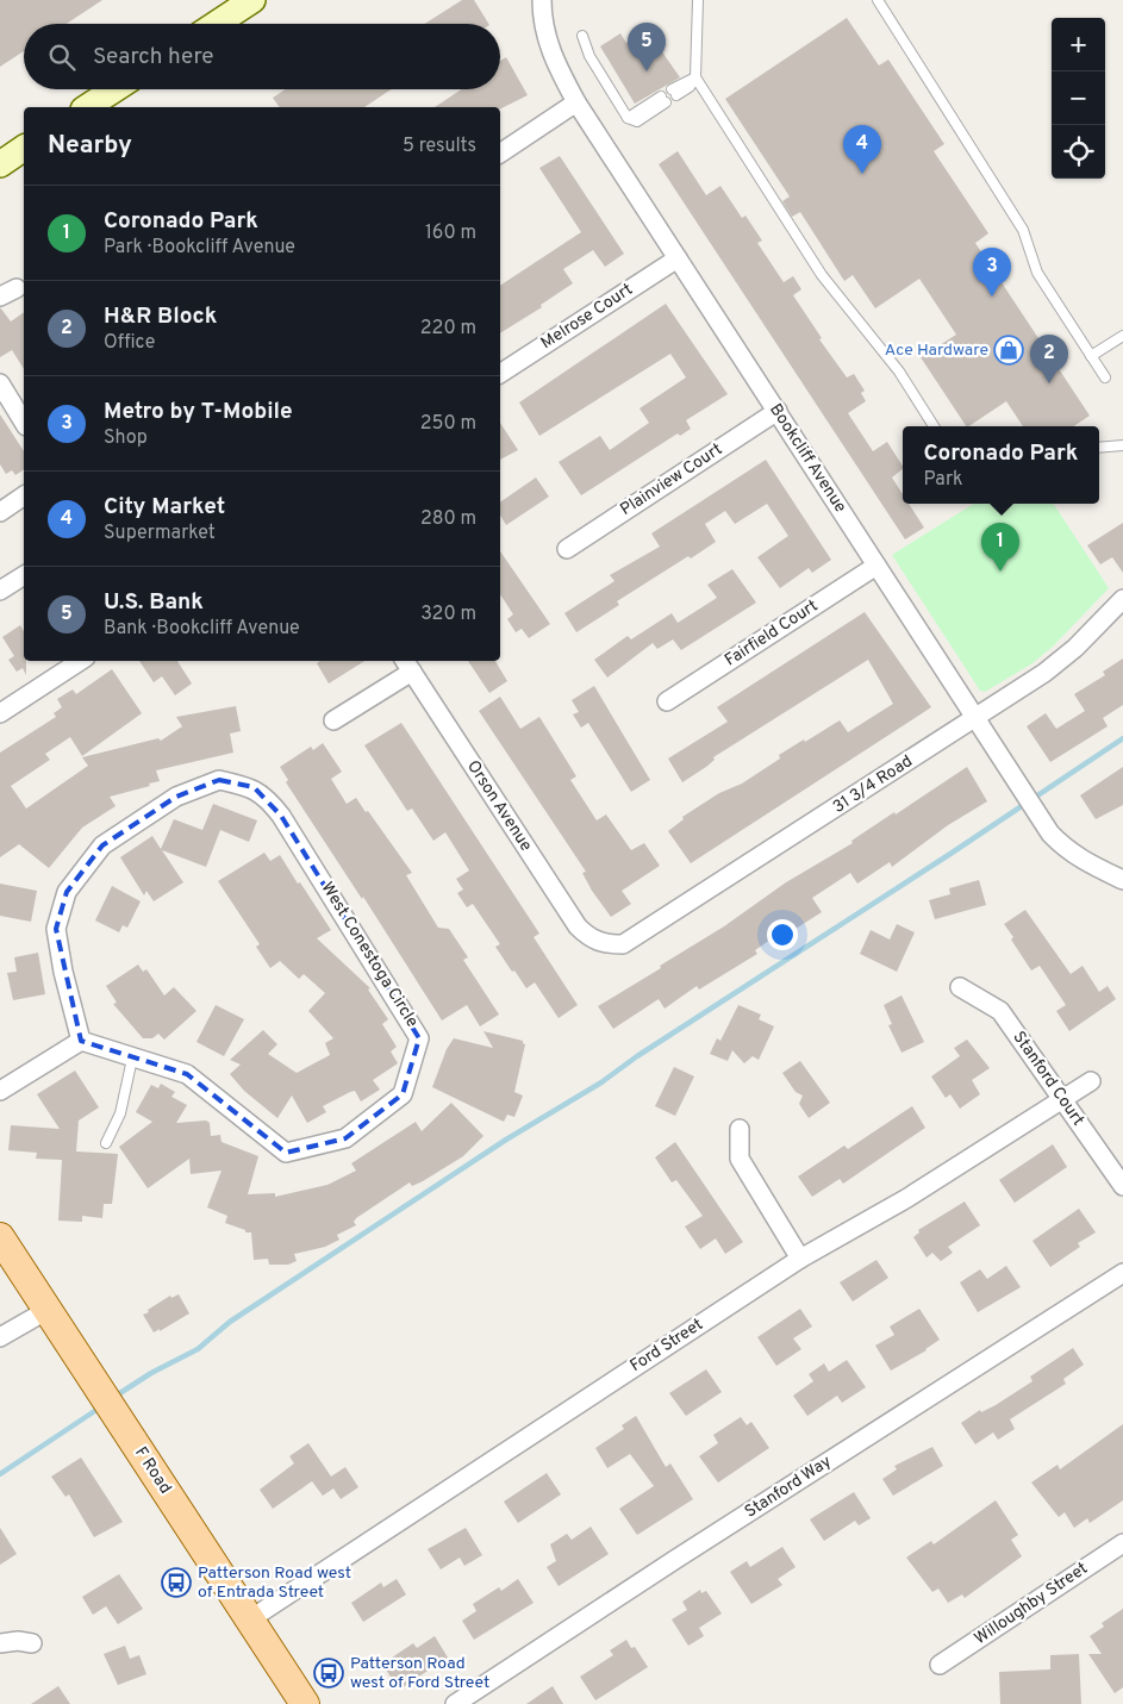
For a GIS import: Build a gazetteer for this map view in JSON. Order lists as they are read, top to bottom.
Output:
{
  "streets": {
    "main road": ["F Road"],
    "street": [
      "Melrose Court",
      "Bookcliff Avenue",
      "Plainview Court",
      "Fairfield Court",
      "31 3/4 Road",
      "Orson Avenue",
      "West Conestoga Circle",
      "Stanford Court",
      "Ford Street",
      "Stanford Way",
      "Willoughby Street"
    ]
  },
  "crossings": [
    ["Melrose Court", "Bookcliff Avenue"],
    ["Bookcliff Avenue", "Plainview Court"],
    ["Bookcliff Avenue", "Fairfield Court"],
    ["Bookcliff Avenue", "31 3/4 Road"],
    ["31 3/4 Road", "Orson Avenue"],
    ["Stanford Court", "Ford Street"],
    ["Ford Street", "F Road"]
  ],
  "places": {
    "shop": ["Ace Hardware"],
    "bus stop": ["Patterson Road west of Entrada Street", "Patterson Road west of Ford Street"]
  },
  "page": {
    "map_buttons": ["+", "−"],
    "pins": [
      "5",
      "4",
      "3",
      "2",
      "1"
    ],
    "search": "Search here",
    "heading": ["Nearby", "5 results"],
    "list": [
      {
        "mark": "1",
        "name": "Coronado Park",
        "note": "Park · Bookcliff Avenue",
        "value": "160 m"
      },
      {
        "mark": "2",
        "name": "H&R Block",
        "note": "Office",
        "value": "220 m"
      },
      {
        "mark": "3",
        "name": "Metro by T-Mobile",
        "note": "Shop",
        "value": "250 m"
      },
      {
        "mark": "4",
        "name": "City Market",
        "note": "Supermarket",
        "value": "280 m"
      },
      {
        "mark": "5",
        "name": "U.S. Bank",
        "note": "Bank · Bookcliff Avenue",
        "value": "320 m"
      }
    ],
    "popup": ["Coronado Park", "Park"]
  }
}
